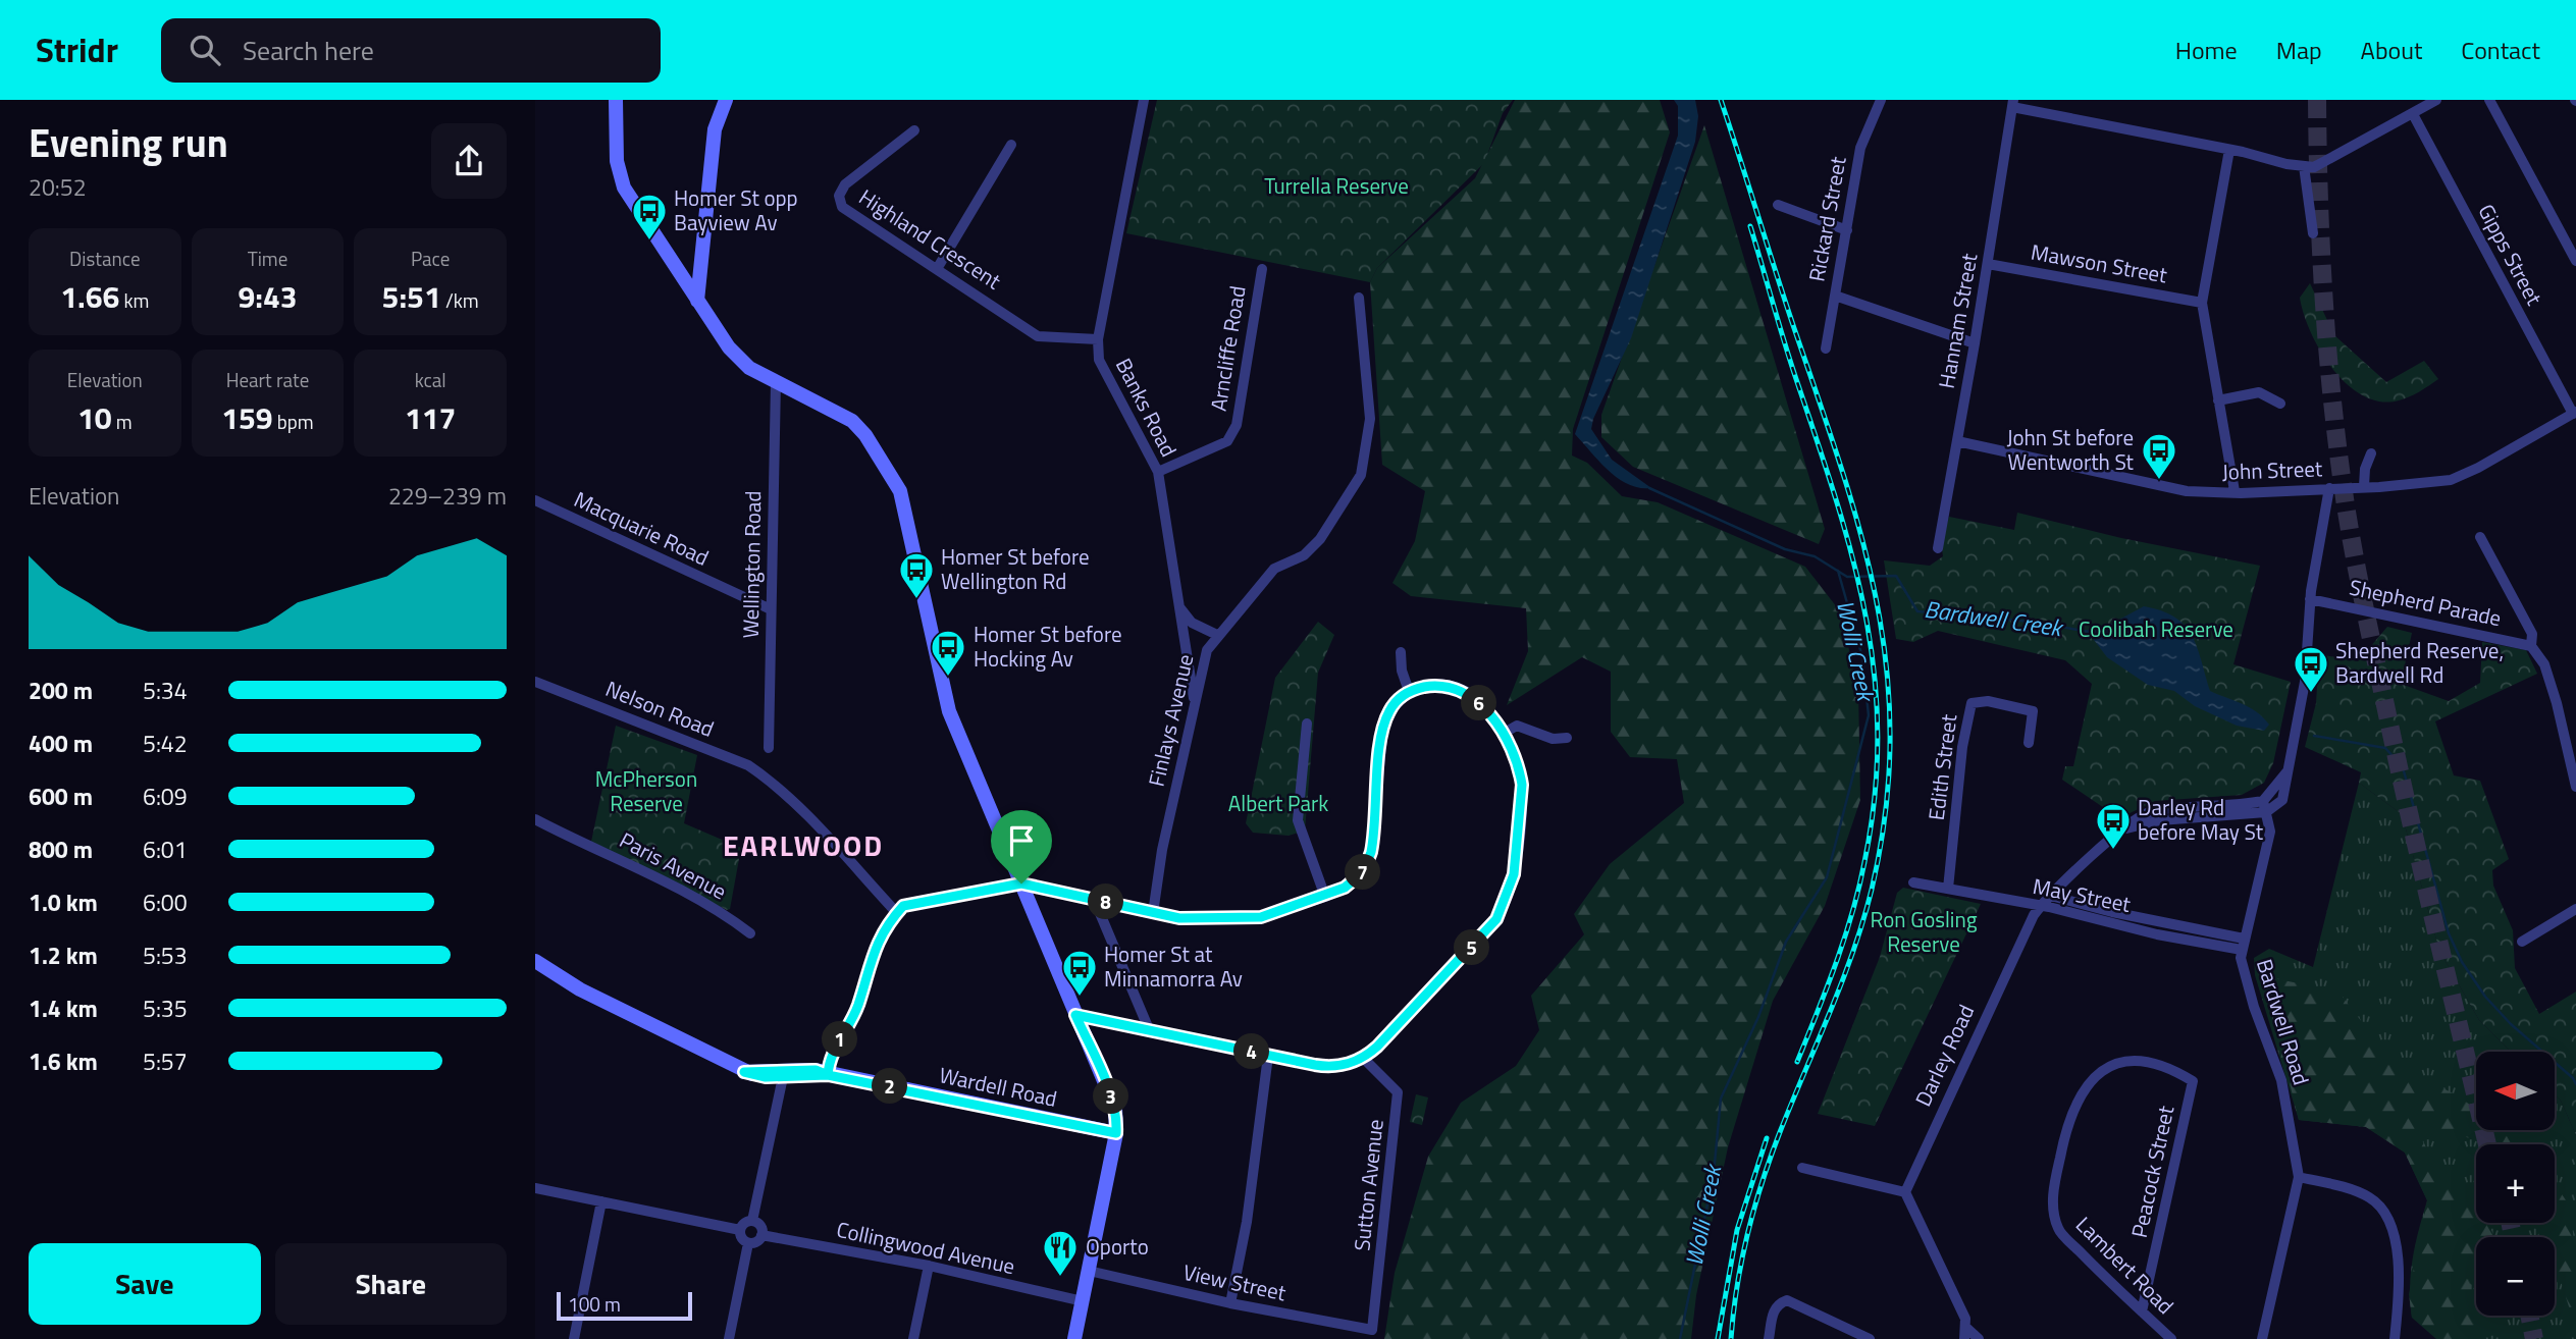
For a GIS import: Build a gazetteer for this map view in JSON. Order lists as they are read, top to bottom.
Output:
{
  "streets": {
    "main road": ["Wardell Road"],
    "street": [
      "Rickard Street",
      "Highland Crescent",
      "Gipps Street",
      "Mawson Street",
      "Hannam Street",
      "Arncliffe Road",
      "Banks Road",
      "John Street",
      "Macquarie Road",
      "Wellington Road",
      "Shepherd Parade",
      "Nelson Road",
      "Finlays Avenue",
      "Edith Street",
      "Paris Avenue",
      "May Street",
      "Bardwell Road",
      "Darley Road",
      "Peacock Street",
      "Sutton Avenue",
      "Collingwood Avenue",
      "Lambert Road",
      "View Street"
    ]
  },
  "crossings": [
    ["Highland Crescent", "Banks Road"],
    ["Gipps Street", "John Street"],
    ["Mawson Street", "Hannam Street"],
    ["Hannam Street", "John Street"],
    ["Arncliffe Road", "Banks Road"],
    ["Banks Road", "Finlays Avenue"],
    ["Macquarie Road", "Wellington Road"],
    ["Edith Street", "May Street"],
    ["May Street", "Bardwell Road"],
    ["May Street", "Darley Road"],
    ["Bardwell Road", "Darley Road"],
    ["Peacock Street", "Lambert Road"],
    ["Sutton Avenue", "View Street"]
  ],
  "districts": ["EARLWOOD"],
  "water": ["Bardwell Creek", "Wolli Creek"],
  "parks": [
    "Turrella Reserve",
    "Coolibah Reserve",
    "McPherson Reserve",
    "Albert Park",
    "Ron Gosling Reserve"
  ],
  "places": {
    "bus stop": [
      "Homer St opp Bayview Av",
      "John St before Wentworth St",
      "Homer St before Wellington Rd",
      "Homer St before Hocking Av",
      "Shepherd Reserve, Bardwell Rd",
      "Darley Rd before May St",
      "Homer St at Minnamorra Av"
    ],
    "restaurant": ["Oporto"]
  },
  "scale_bar": "100 m",
  "north": "left",
  "page": {
    "header": "Stridr",
    "search": "Search here",
    "nav": [
      "Home",
      "Map",
      "About",
      "Contact"
    ],
    "heading": ["Evening run", "20:52"],
    "stats": [
      ["Distance", "1.66 km"],
      ["Time", "9:43"],
      ["Pace", "5:51 /km"],
      ["Elevation", "10 m"],
      ["Heart rate", "159 bpm"],
      ["kcal", "117"]
    ],
    "chart": ["Elevation", "229–239 m"],
    "list": [
      {
        "name": "200 m",
        "note": "5:34"
      },
      {
        "name": "400 m",
        "note": "5:42"
      },
      {
        "name": "600 m",
        "note": "6:09"
      },
      {
        "name": "800 m",
        "note": "6:01"
      },
      {
        "name": "1.0 km",
        "note": "6:00"
      },
      {
        "name": "1.2 km",
        "note": "5:53"
      },
      {
        "name": "1.4 km",
        "note": "5:35"
      },
      {
        "name": "1.6 km",
        "note": "5:57"
      }
    ],
    "pins": [
      "6",
      "7",
      "8",
      "5",
      "1",
      "4",
      "2",
      "3"
    ],
    "map_buttons": ["+", "−"],
    "buttons": ["Save", "Share"],
    "scale": "100 m"
  }
}
